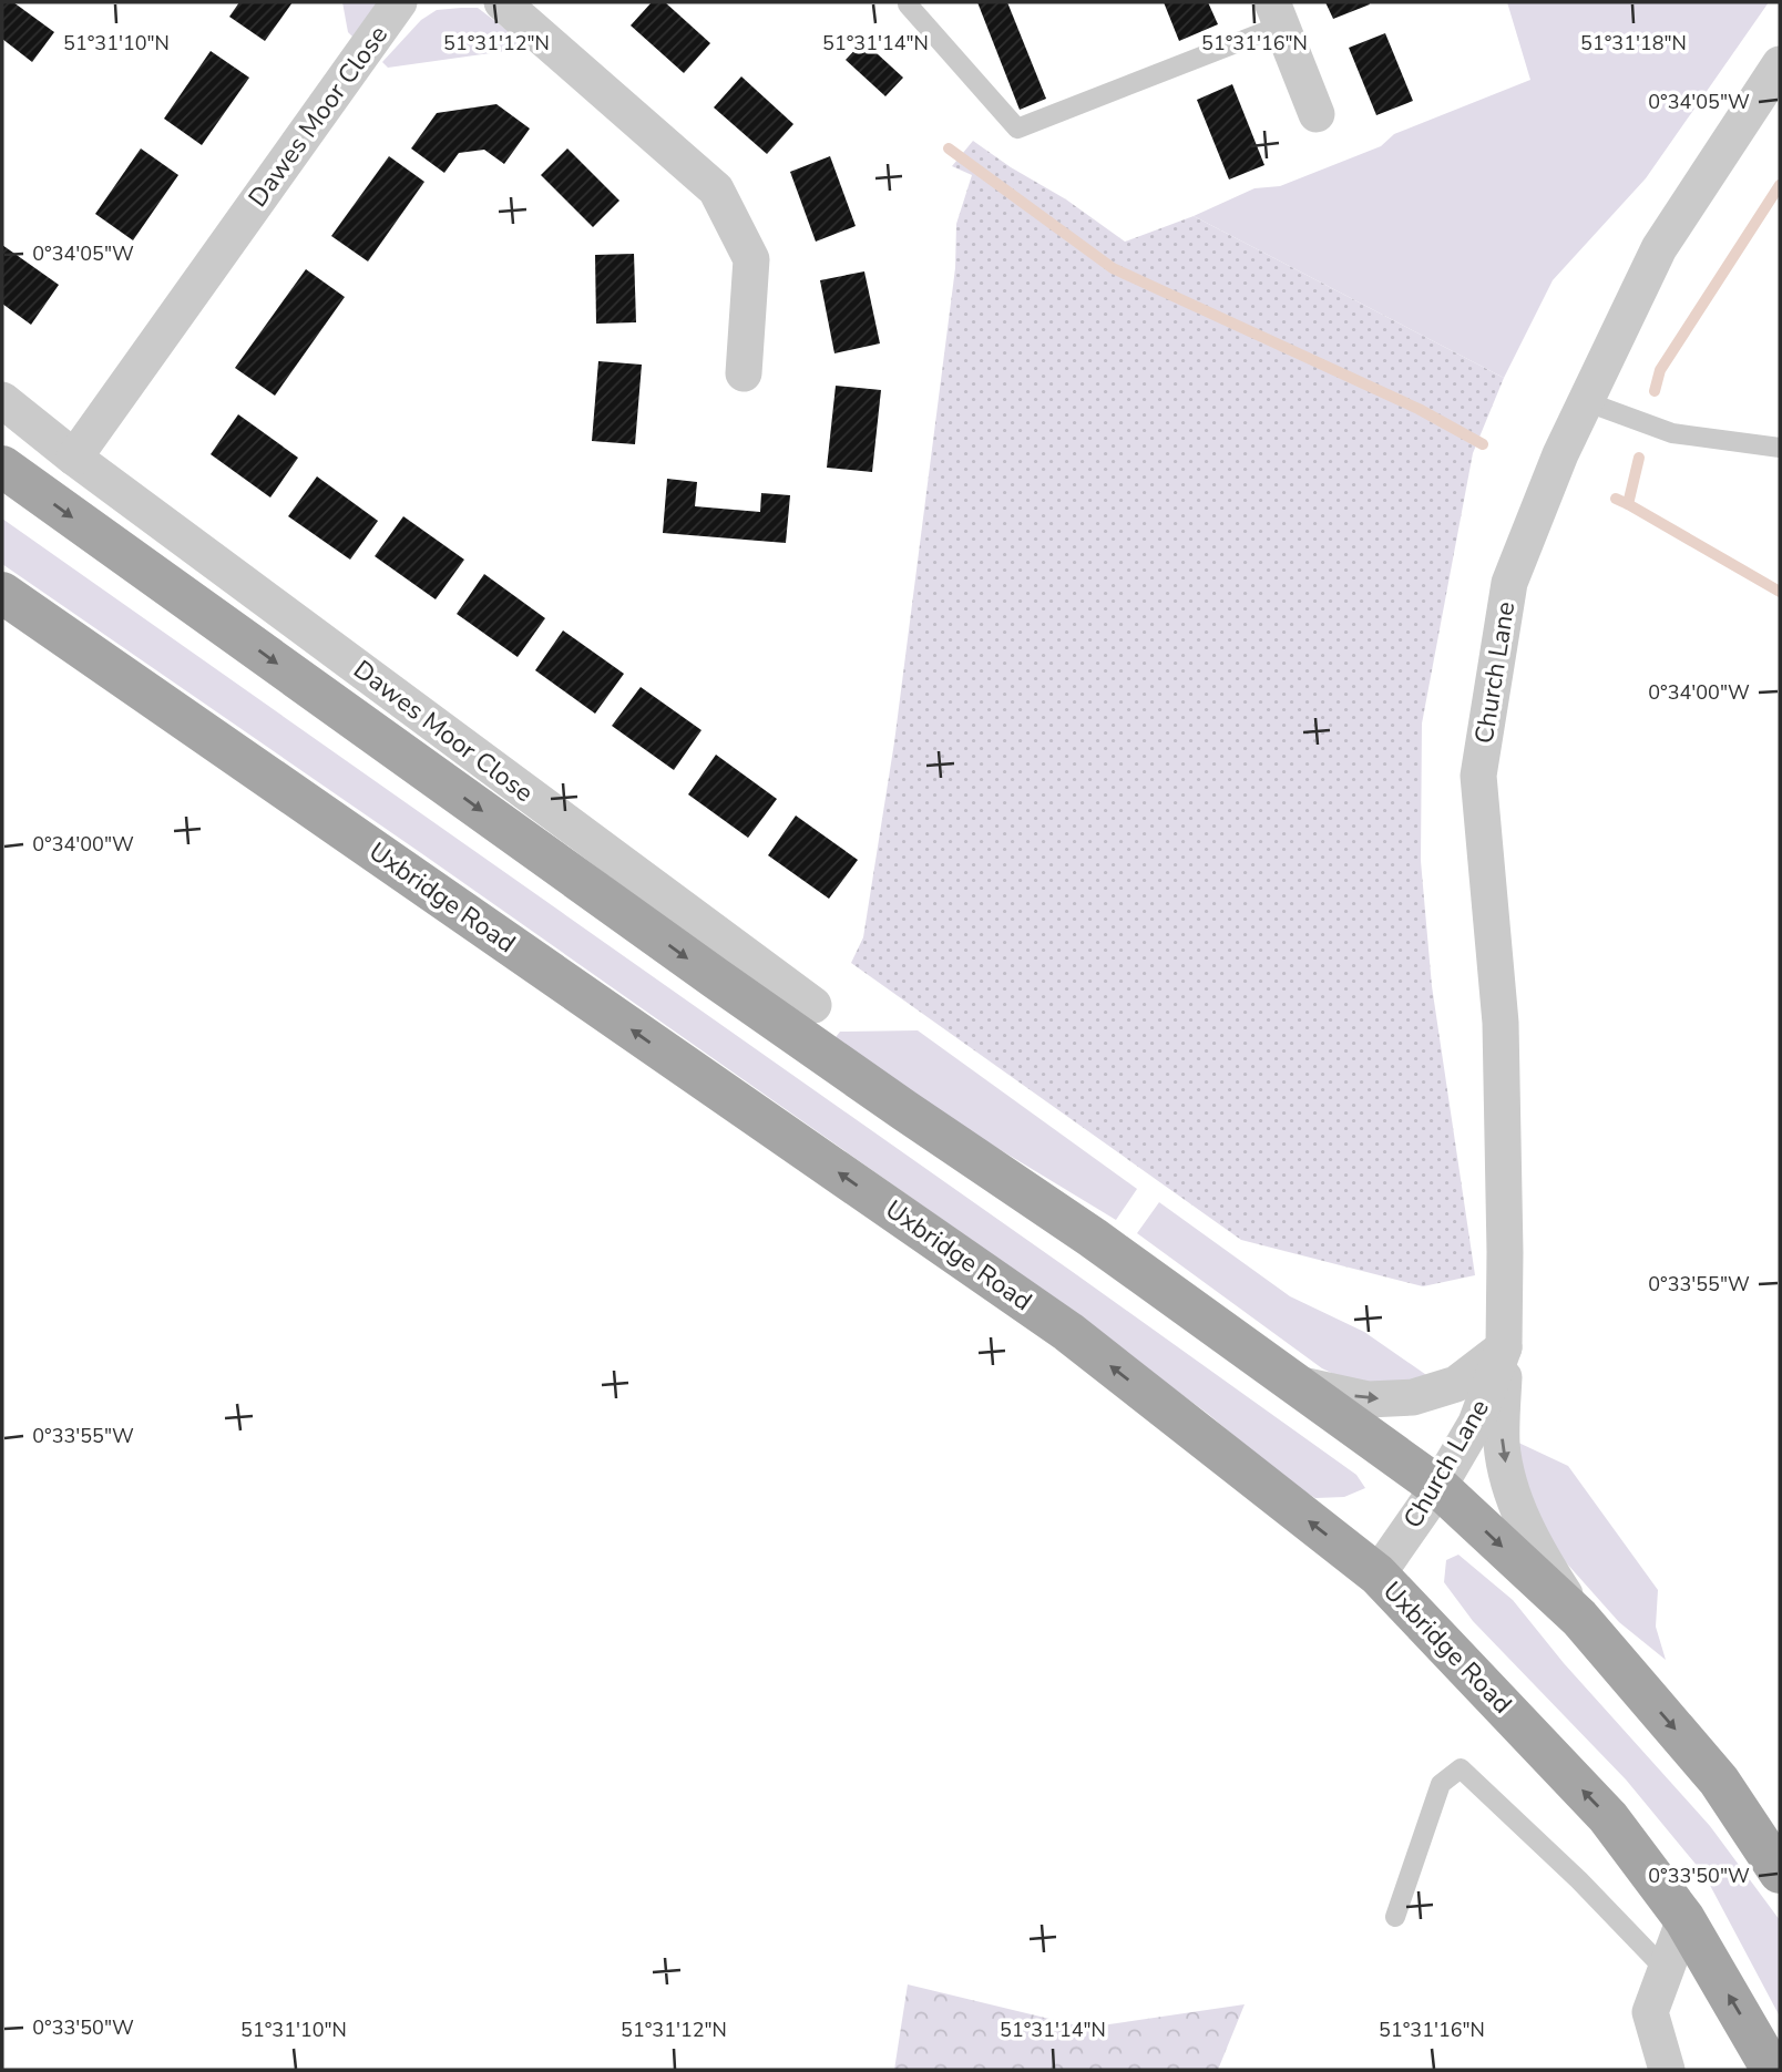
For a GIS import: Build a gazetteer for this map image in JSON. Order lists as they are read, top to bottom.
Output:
{
  "streets": {
    "main road": ["Uxbridge Road"],
    "street": ["Dawes Moor Close", "Church Lane"]
  },
  "crossings": [
    ["Church Lane", "Uxbridge Road"]
  ],
  "coordinates": [
    "51°31'10\"N",
    "51°31'12\"N",
    "51°31'14\"N",
    "51°31'16\"N",
    "51°31'18\"N",
    "0°34'05\"W",
    "0°34'00\"W",
    "0°33'55\"W",
    "0°33'50\"W"
  ]
}
